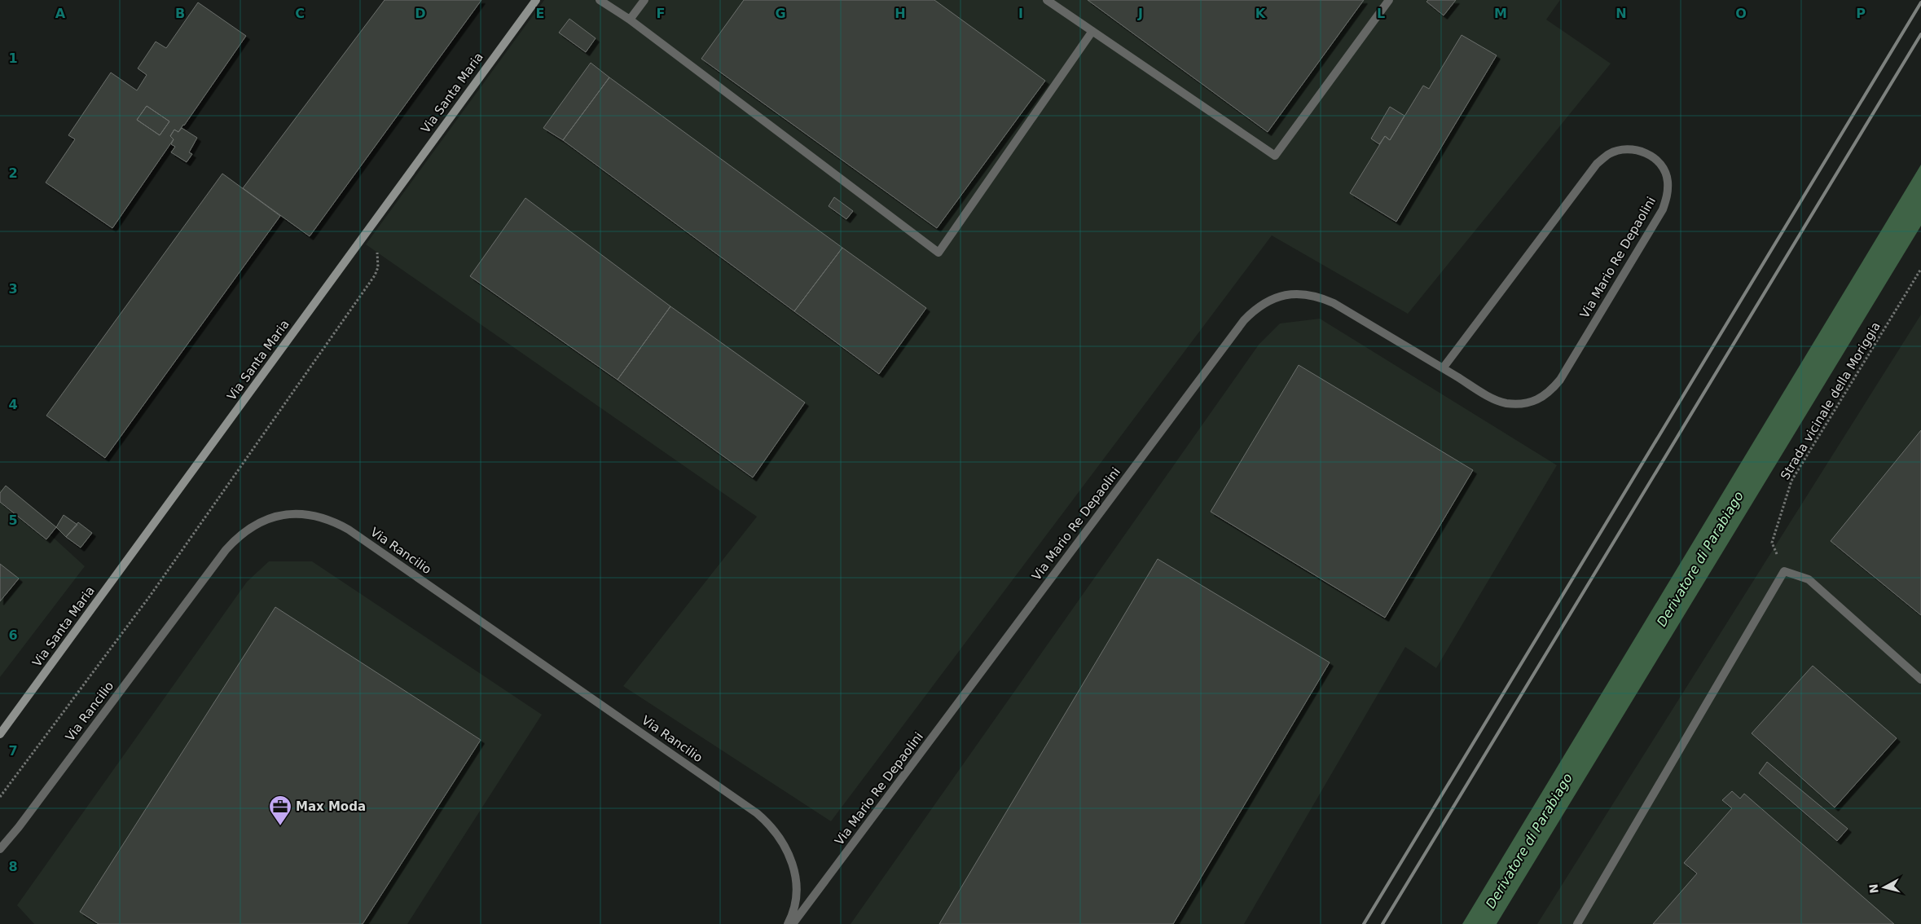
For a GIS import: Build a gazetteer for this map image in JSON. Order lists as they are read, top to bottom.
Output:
{
  "streets": {
    "street": ["Via Santa Maria", "Via Mario Re Depaolini", "Via Rancilio"],
    "path": ["Strada vicinale della Moriggia"]
  },
  "water": ["Derivatore di Parabiago"],
  "places": {
    "office": ["Max Moda"]
  },
  "north": "left",
  "grid": {
    "columns": [
      "A",
      "B",
      "C",
      "D",
      "E",
      "F",
      "G",
      "H",
      "I",
      "J",
      "K",
      "L",
      "M",
      "N",
      "O",
      "P"
    ],
    "rows": [
      "1",
      "2",
      "3",
      "4",
      "5",
      "6",
      "7",
      "8"
    ]
  }
}
